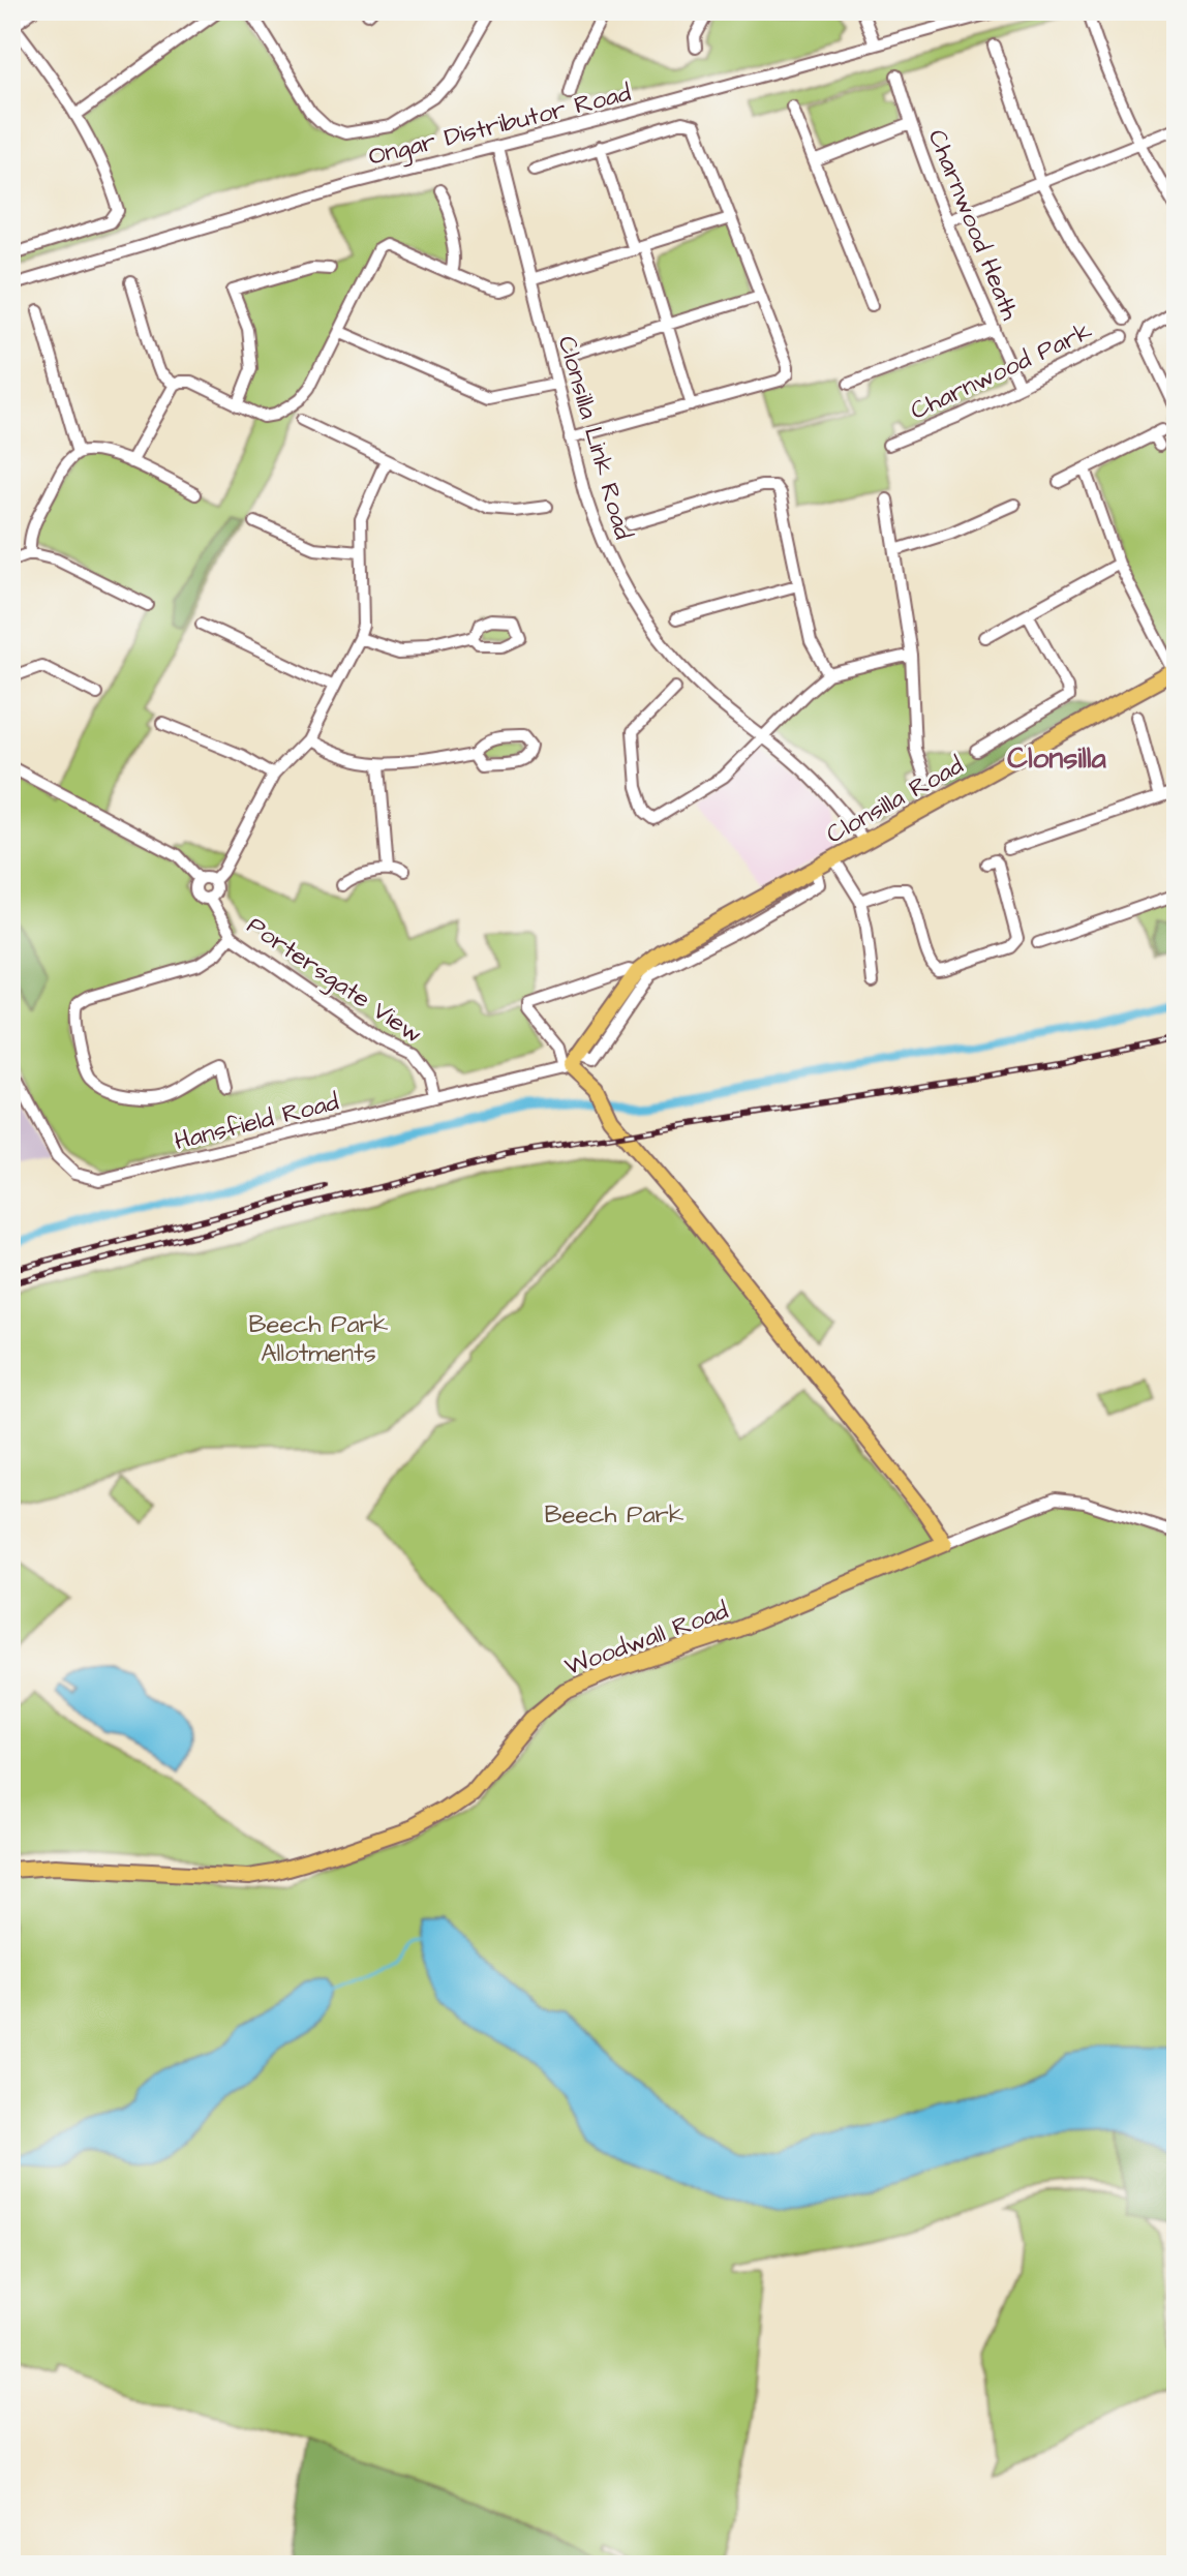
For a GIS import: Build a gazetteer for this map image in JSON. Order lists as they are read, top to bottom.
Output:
{
  "streets": {
    "main road": ["Clonsilla Road", "Woodwall Road"],
    "street": [
      "Ongar Distributor Road",
      "Charnwood Heath",
      "Charnwood Park",
      "Clonsilla Link Road",
      "Portersgate View",
      "Hansfield Road"
    ]
  },
  "crossings": [
    ["Ongar Distributor Road", "Clonsilla Link Road"],
    ["Charnwood Heath", "Charnwood Park"],
    ["Clonsilla Link Road", "Clonsilla Road"],
    ["Clonsilla Road", "Hansfield Road"],
    ["Portersgate View", "Hansfield Road"]
  ],
  "districts": ["Clonsilla"],
  "parks": ["Beech Park Allotments", "Beech Park"]
}
